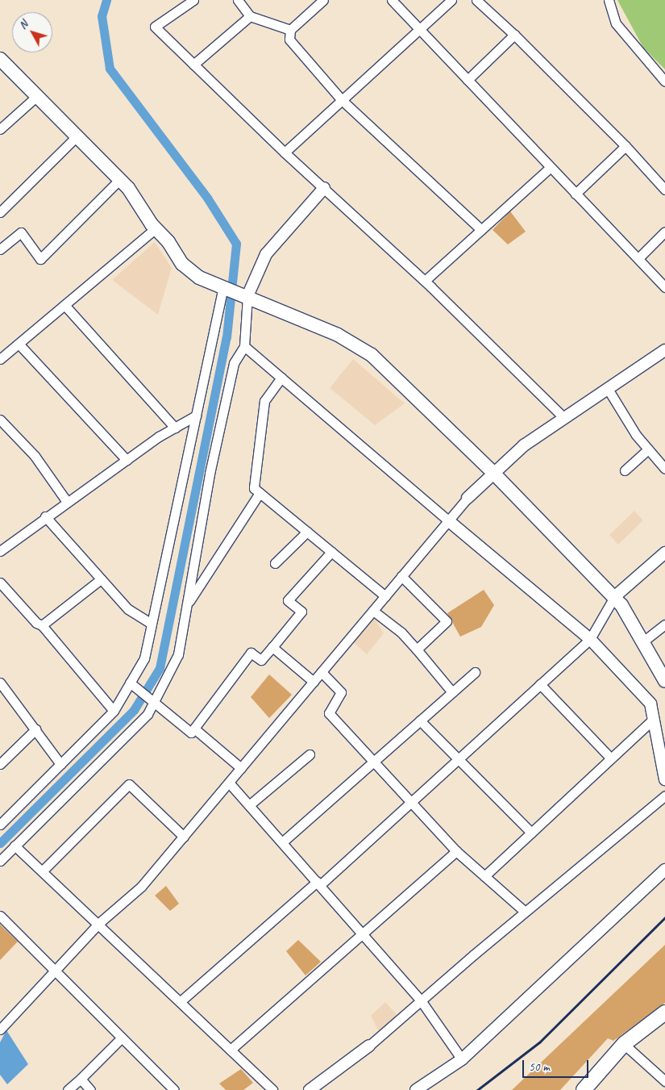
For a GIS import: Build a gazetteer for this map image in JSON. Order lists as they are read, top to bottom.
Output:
{
  "scale_bar": "50 m",
  "north": "top left"
}
